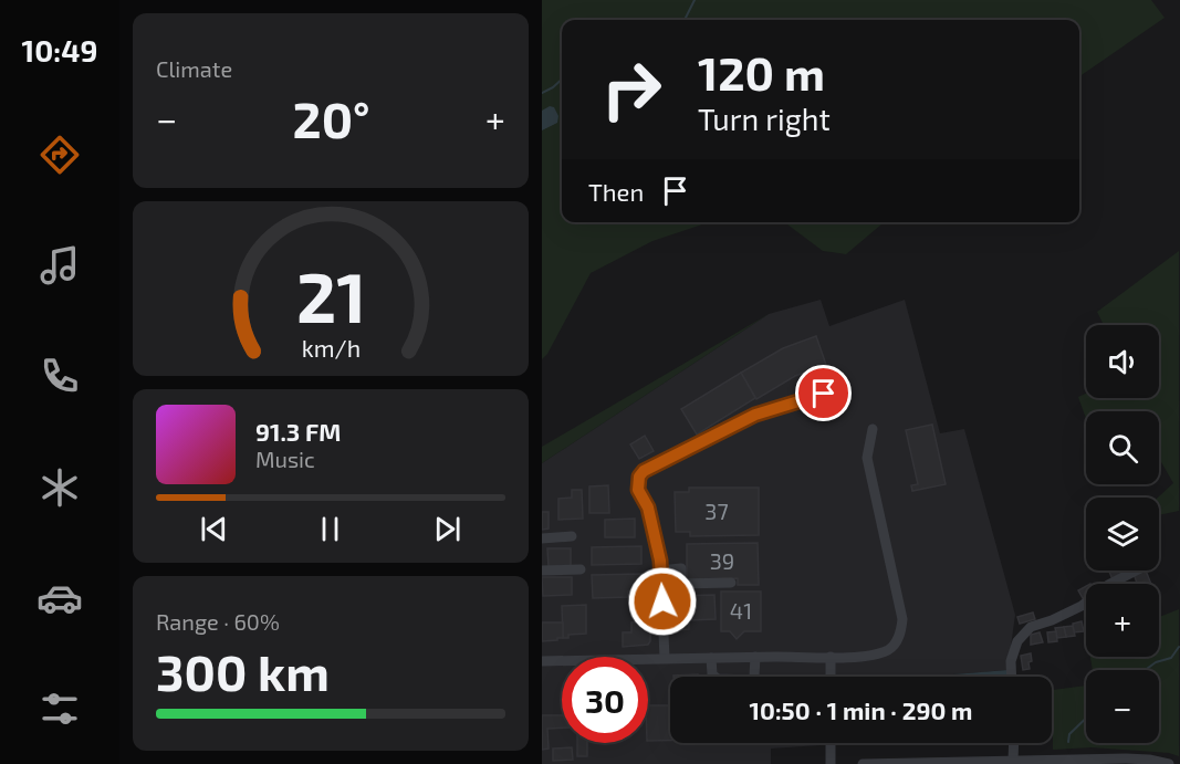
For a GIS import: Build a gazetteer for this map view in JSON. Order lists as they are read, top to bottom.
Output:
{
  "house_numbers": ["37", "39", "41"],
  "page": {
    "tabs": "10:49",
    "tile": [
      "Climate",
      ["Range · 60%", "300 km"]
    ],
    "turn": ["120 m", "Turn right"],
    "heat": ["−", "20°", "+"],
    "then": "Then",
    "map_buttons": ["+", "−"],
    "song": ["91.3 FM", "Music"],
    "limit": "30",
    "trip": "10:50 · 1 min · 290 m",
    "gauge": ["21", "km/h"]
  }
}
